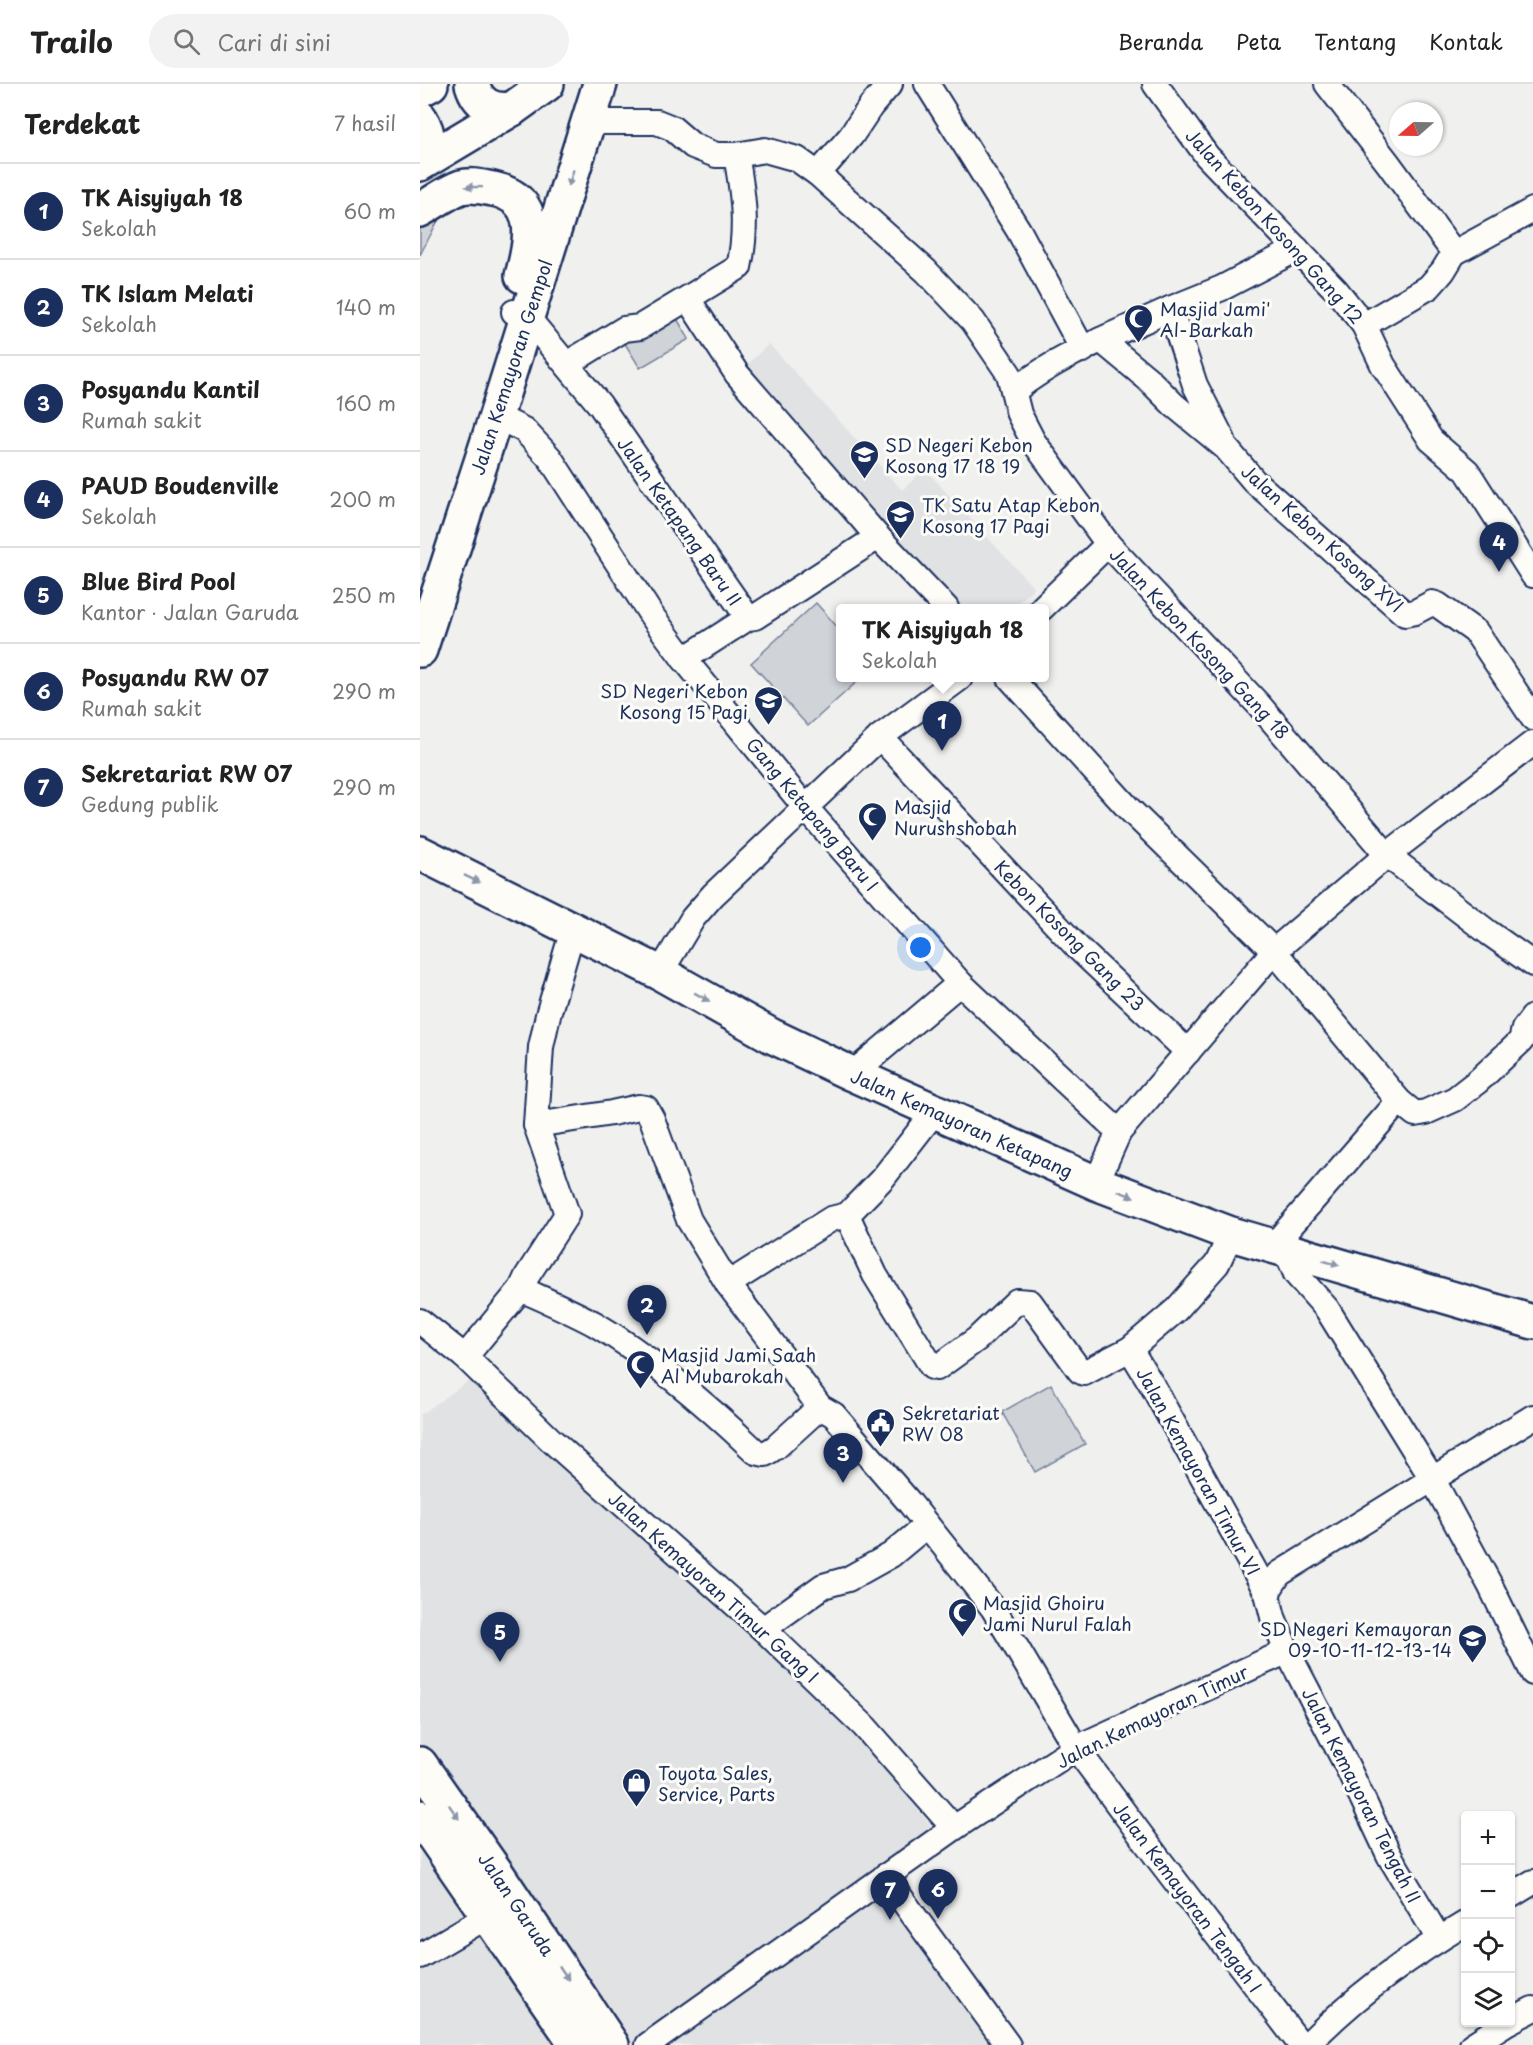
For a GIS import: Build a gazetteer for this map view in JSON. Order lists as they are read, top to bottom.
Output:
{
  "streets": {
    "main road": ["Jalan Kemayoran Gempol", "Jalan Kemayoran Ketapang", "Jalan Garuda"],
    "street": [
      "Jalan Kebon Kosong Gang 12",
      "Jalan Ketapang Baru II",
      "Jalan Kebon Kosong XVI",
      "Jalan Kebon Kosong Gang 18",
      "Gang Ketapang Baru I",
      "Kebon Kosong Gang 23",
      "Jalan Kemayoran Timur VI",
      "Jalan Kemayoran Timur Gang I",
      "Jalan Kemayoran Timur",
      "Jalan Kemayoran Tengah II",
      "Jalan Kemayoran Tengah I"
    ]
  },
  "crossings": [
    ["Jalan Kemayoran Gempol", "Jalan Ketapang Baru II"],
    ["Jalan Kemayoran Gempol", "Jalan Kebon Kosong Gang 18"],
    ["Jalan Kemayoran Gempol", "Gang Ketapang Baru I"],
    ["Jalan Kemayoran Timur Gang I", "Jalan Kemayoran Timur"],
    ["Jalan Kemayoran Timur", "Jalan Kemayoran Tengah II"],
    ["Jalan Kemayoran Timur", "Jalan Kemayoran Tengah I"]
  ],
  "one_way": ["Jalan Kemayoran Ketapang"],
  "places": {
    "mosque": [
      "Masjid Jami' Al-Barkah",
      "Masjid Nurushshobah",
      "Masjid Jami Saah Al Mubarokah",
      "Masjid Ghoiru Jami Nurul Falah"
    ],
    "school or university": [
      "SD Negeri Kebon Kosong 17 18 19",
      "TK Satu Atap Kebon Kosong 17 Pagi",
      "SD Negeri Kebon Kosong 15 Pagi",
      "SD Negeri Kemayoran 09-10-11-12-13-14"
    ],
    "public building": ["Sekretariat RW 08"],
    "shop": ["Toyota Sales, Service, Parts"]
  },
  "north": "left",
  "page": {
    "header": "Trailo",
    "search": "Cari di sini",
    "nav": [
      "Beranda",
      "Peta",
      "Tentang",
      "Kontak"
    ],
    "heading": ["Terdekat", "7 hasil"],
    "list": [
      {
        "mark": "1",
        "name": "TK Aisyiyah 18",
        "note": "Sekolah",
        "value": "60 m"
      },
      {
        "mark": "2",
        "name": "TK Islam Melati",
        "note": "Sekolah",
        "value": "140 m"
      },
      {
        "mark": "3",
        "name": "Posyandu Kantil",
        "note": "Rumah sakit",
        "value": "160 m"
      },
      {
        "mark": "4",
        "name": "PAUD Boudenville",
        "note": "Sekolah",
        "value": "200 m"
      },
      {
        "mark": "5",
        "name": "Blue Bird Pool",
        "note": "Kantor · Jalan Garuda",
        "value": "250 m"
      },
      {
        "mark": "6",
        "name": "Posyandu RW 07",
        "note": "Rumah sakit",
        "value": "290 m"
      },
      {
        "mark": "7",
        "name": "Sekretariat RW 07",
        "note": "Gedung publik",
        "value": "290 m"
      }
    ],
    "pins": [
      "4",
      "1",
      "2",
      "3",
      "5",
      "6",
      "7"
    ],
    "popup": ["TK Aisyiyah 18", "Sekolah"],
    "map_buttons": ["+", "−"]
  }
}
